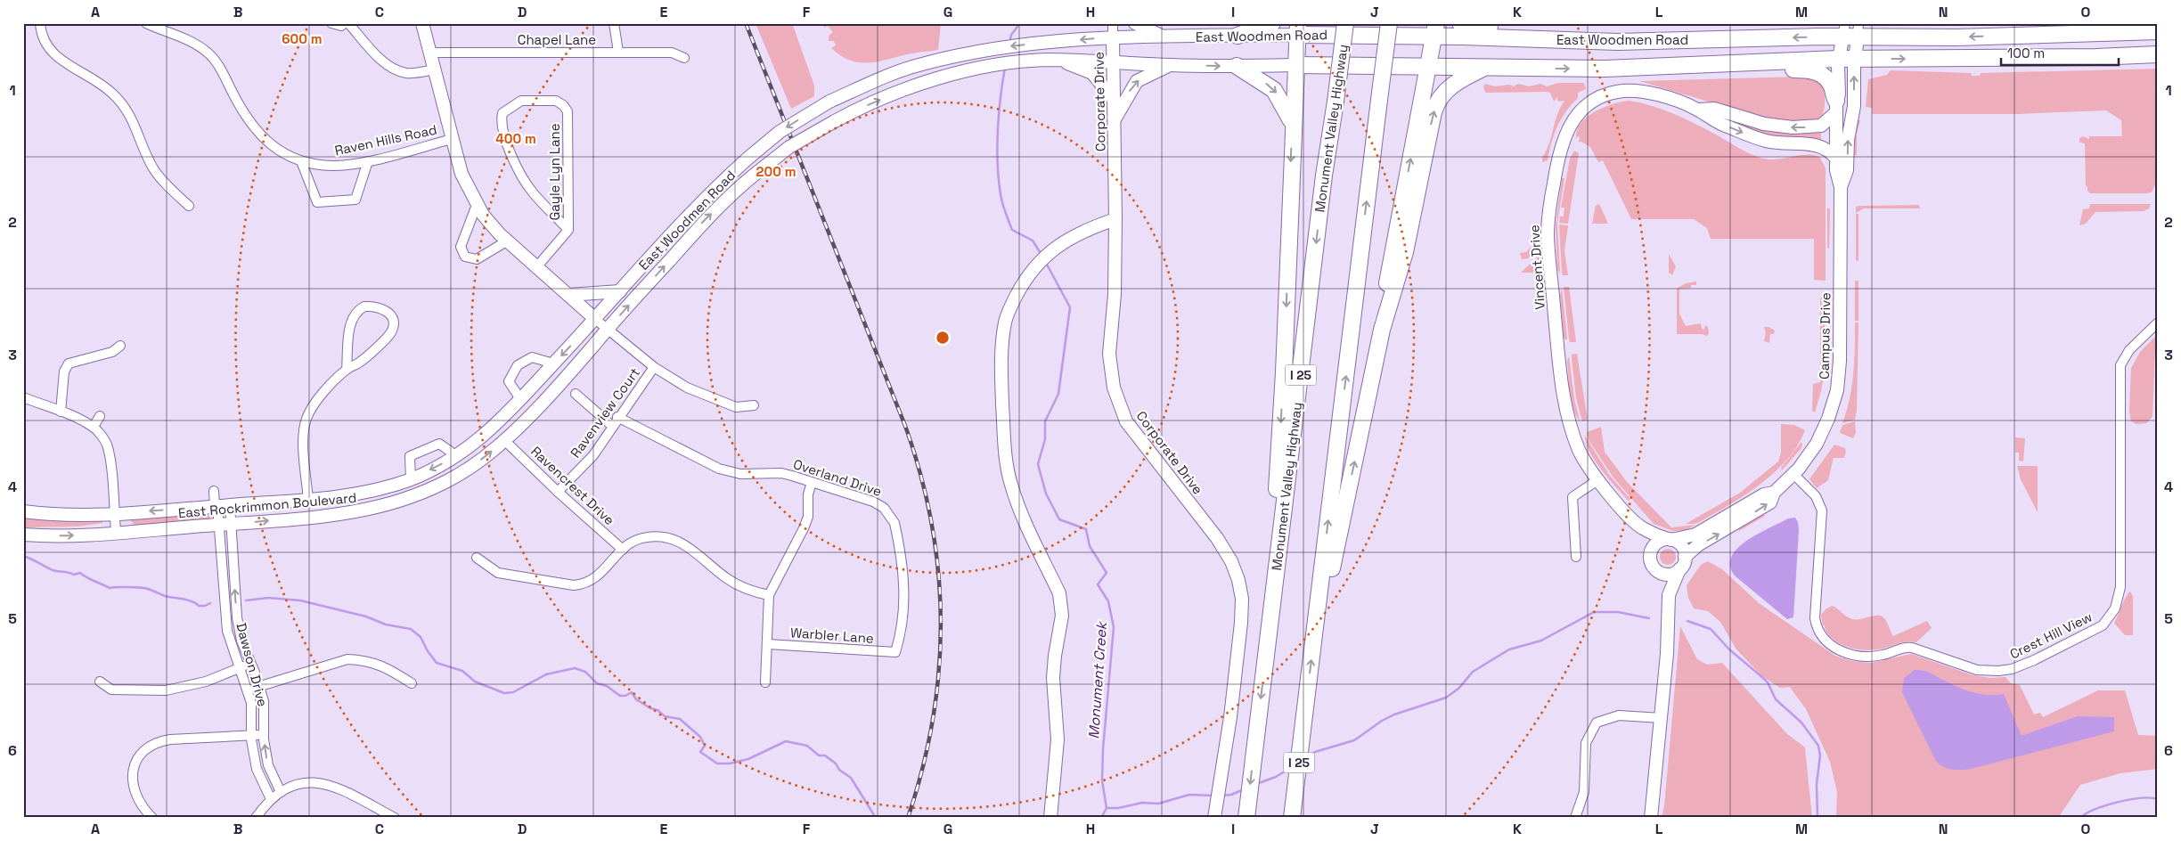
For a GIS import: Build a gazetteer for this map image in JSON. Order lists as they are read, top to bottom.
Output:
{
  "streets": {
    "highway": ["East Woodmen Road", "Monument Valley Highway", "I 25"],
    "street": [
      "Chapel Lane",
      "Corporate Drive",
      "Raven Hills Road",
      "Gayle Lyn Lane",
      "Vincent Drive",
      "Campus Drive",
      "Ravenview Court",
      "Overland Drive",
      "Ravencrest Drive",
      "East Rockrimmon Boulevard",
      "Warbler Lane",
      "Crest Hill View",
      "Dawson Drive"
    ]
  },
  "crossings": [
    ["East Woodmen Road", "Corporate Drive"],
    ["East Woodmen Road", "Campus Drive"],
    ["East Woodmen Road", "East Rockrimmon Boulevard"],
    ["Vincent Drive", "Campus Drive"],
    ["Campus Drive", "Crest Hill View"],
    ["Ravenview Court", "Overland Drive"],
    ["Ravenview Court", "Ravencrest Drive"],
    ["Overland Drive", "Warbler Lane"],
    ["Ravencrest Drive", "East Rockrimmon Boulevard"],
    ["East Rockrimmon Boulevard", "Dawson Drive"]
  ],
  "water": ["Monument Creek"],
  "scale_bar": "100 m",
  "grid": {
    "columns": [
      "A",
      "B",
      "C",
      "D",
      "E",
      "F",
      "G",
      "H",
      "I",
      "J",
      "K",
      "L",
      "M",
      "N",
      "O"
    ],
    "rows": [
      "1",
      "2",
      "3",
      "4",
      "5",
      "6"
    ]
  },
  "rings": ["600 m", "400 m", "200 m"]
}
